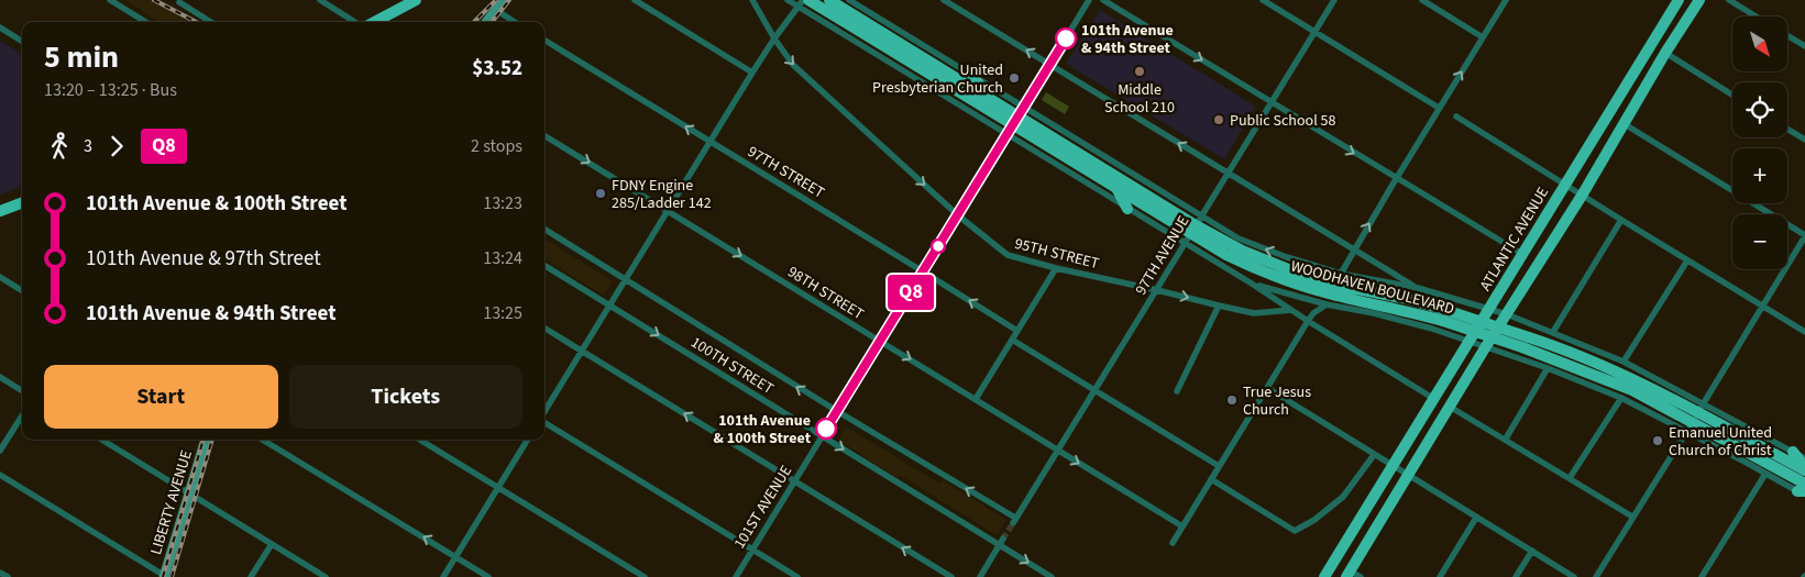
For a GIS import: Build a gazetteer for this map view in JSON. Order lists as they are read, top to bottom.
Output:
{
  "streets": {
    "main road": ["ATLANTIC AVENUE", "WOODHAVEN BOULEVARD"],
    "street": [
      "97TH STREET",
      "95TH STREET",
      "97TH AVENUE",
      "98TH STREET",
      "100TH STREET",
      "LIBERTY AVENUE",
      "101ST AVENUE"
    ]
  },
  "crossings": [
    ["97TH STREET", "101ST AVENUE"],
    ["ATLANTIC AVENUE", "WOODHAVEN BOULEVARD"],
    ["95TH STREET", "97TH AVENUE"],
    ["95TH STREET", "WOODHAVEN BOULEVARD"],
    ["95TH STREET", "101ST AVENUE"],
    ["97TH AVENUE", "WOODHAVEN BOULEVARD"],
    ["97TH AVENUE", "98TH STREET"],
    ["97TH AVENUE", "101ST AVENUE"],
    ["WOODHAVEN BOULEVARD", "101ST AVENUE"],
    ["98TH STREET", "101ST AVENUE"],
    ["100TH STREET", "101ST AVENUE"]
  ],
  "one_way": ["97TH STREET", "95TH STREET", "98TH STREET"],
  "places": [
    "101th Avenue & 94th Street",
    "Middle School 210",
    "United Presbyterian Church",
    "Public School 58",
    "FDNY Engine 285/Ladder 142",
    "True Jesus Church",
    "101th Avenue & 100th Street",
    "Emanuel United Church of Christ"
  ],
  "lines": ["bus line Q8"],
  "north": "bottom right",
  "page": {
    "on_map": "Q8",
    "map_buttons": ["+", "−"],
    "heading": ["5 min", "13:20 – 13:25 · Bus", "$3.52"],
    "legs": ["3", "Q8", "2 stops"],
    "list": [
      {
        "name": "101th Avenue & 100th Street",
        "value": "13:23"
      },
      {
        "name": "101th Avenue & 97th Street",
        "value": "13:24"
      },
      {
        "name": "101th Avenue & 94th Street",
        "value": "13:25"
      }
    ],
    "buttons": ["Start", "Tickets"]
  }
}
